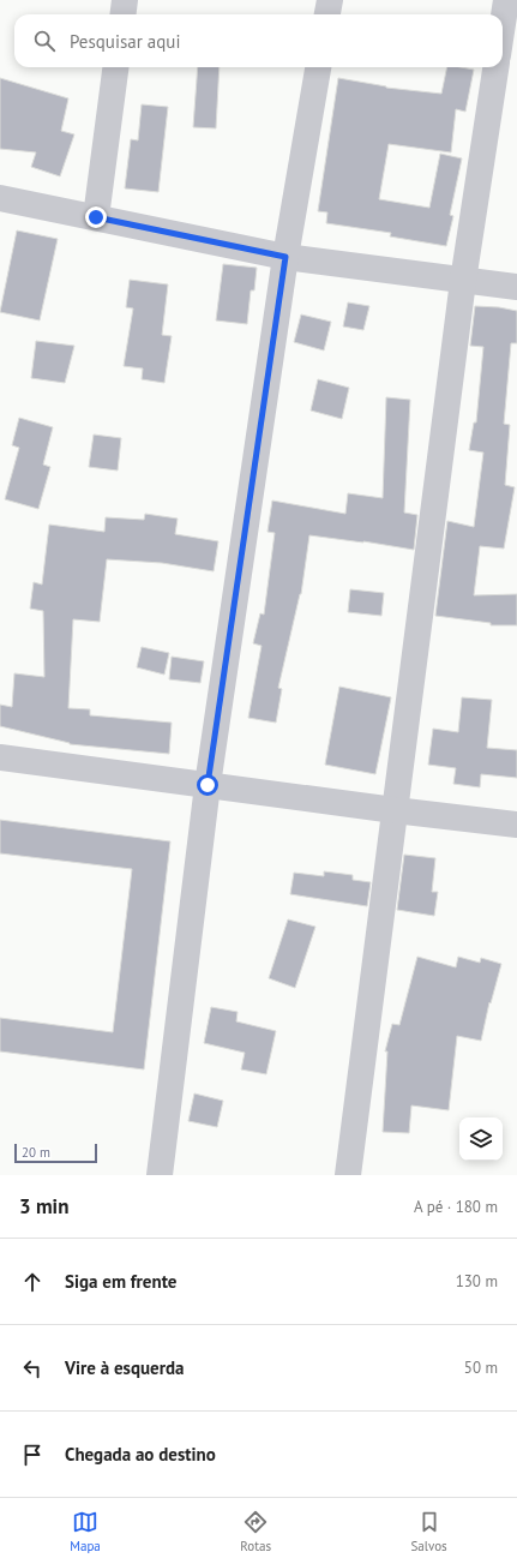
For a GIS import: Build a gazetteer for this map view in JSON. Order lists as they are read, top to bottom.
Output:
{
  "scale_bar": "20 m",
  "page": {
    "search": "Pesquisar aqui",
    "scale": "20 m",
    "heading": ["3 min", "A pé · 180 m"],
    "list": [
      ["Siga em frente", "130 m"],
      ["Vire à esquerda", "50 m"],
      "Chegada ao destino"
    ],
    "nav": ["Mapa", "Rotas", "Salvos"]
  }
}
